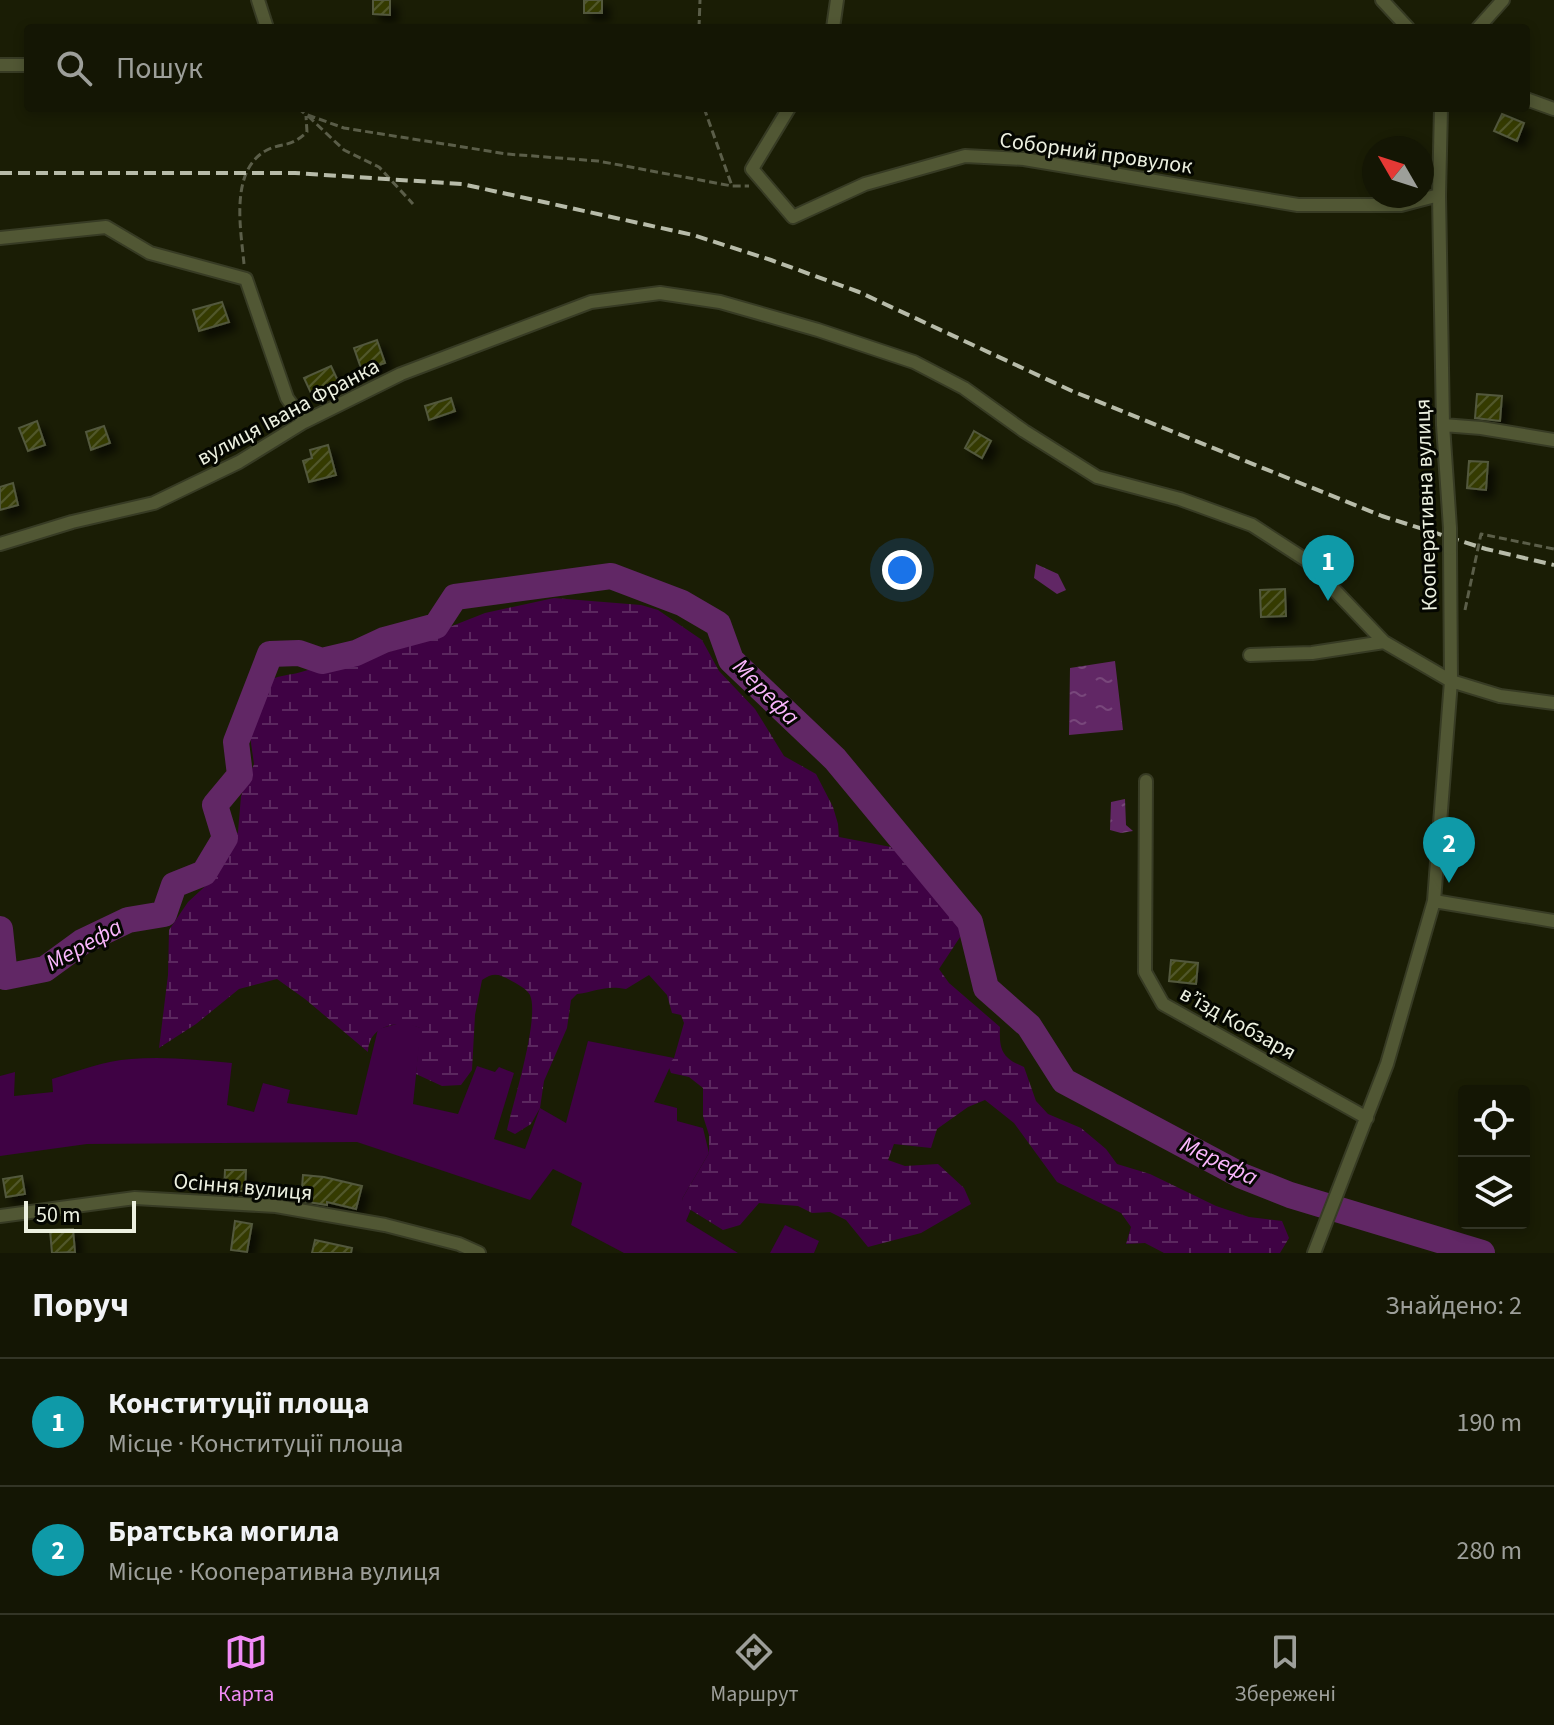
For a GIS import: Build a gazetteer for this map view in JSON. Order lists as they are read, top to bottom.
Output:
{
  "streets": {
    "street": [
      "Соборний провулок",
      "вулиця Івана Франка",
      "Кооперативна вулиця",
      "в’їзд Кобзаря",
      "Осіння вулиця"
    ]
  },
  "crossings": [
    ["Соборний провулок", "Кооперативна вулиця"],
    ["вулиця Івана Франка", "Кооперативна вулиця"],
    ["Кооперативна вулиця", "в’їзд Кобзаря"]
  ],
  "water": ["Мерефа"],
  "scale_bar": "50 m",
  "north": "top left",
  "page": {
    "search": "Пошук",
    "pins": ["1", "2"],
    "scale": "50 m",
    "heading": ["Поруч", "Знайдено: 2"],
    "list": [
      {
        "mark": "1",
        "name": "Конституції площа",
        "note": "Місце · Конституції площа",
        "value": "190 m"
      },
      {
        "mark": "2",
        "name": "Братська могила",
        "note": "Місце · Кооперативна вулиця",
        "value": "280 m"
      }
    ],
    "nav": ["Карта", "Маршрут", "Збережені"]
  }
}
